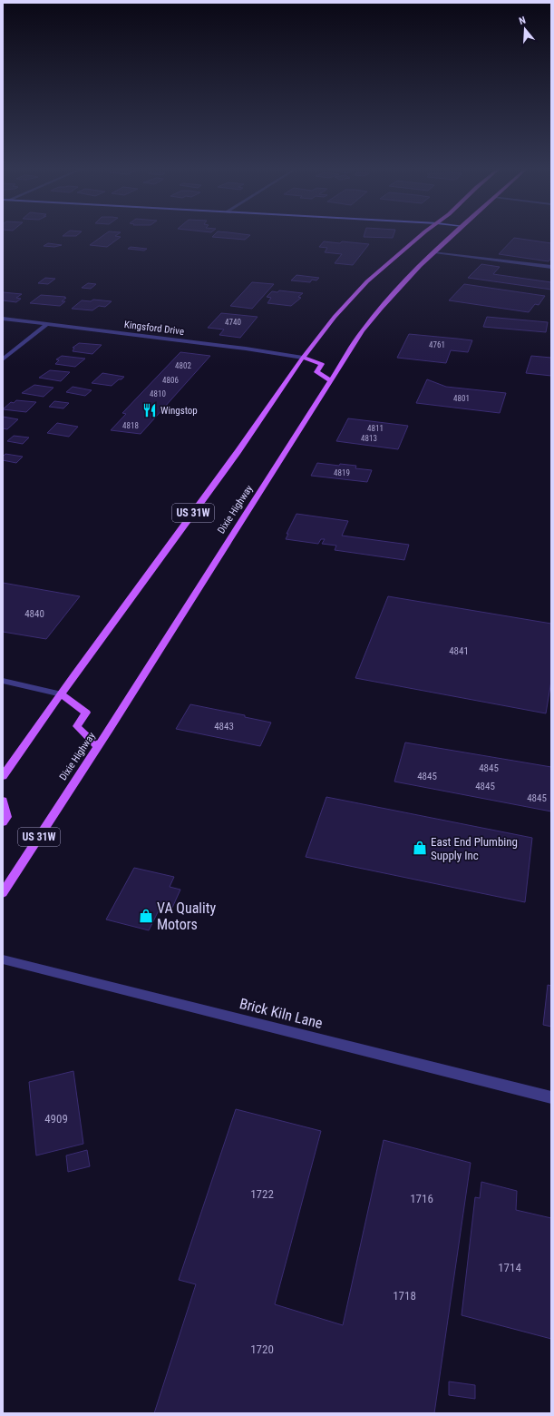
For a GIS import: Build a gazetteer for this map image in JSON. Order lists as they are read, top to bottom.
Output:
{
  "streets": {
    "main road": ["Dixie Highway", "US 31W"],
    "street": ["Kingsford Drive", "Brick Kiln Lane"]
  },
  "crossings": [
    ["Kingsford Drive", "US 31W"]
  ],
  "places": {
    "restaurant": ["Wingstop"],
    "shop": ["East End Plumbing Supply Inc", "VA Quality Motors"]
  },
  "house_numbers": [
    "4740",
    "4761",
    "4802",
    "4806",
    "4810",
    "4801",
    "4818",
    "4811",
    "4813",
    "4819",
    "4840",
    "4841",
    "4843",
    "4845",
    "4845",
    "4845",
    "4845",
    "4909",
    "1722",
    "1716",
    "1714",
    "1718",
    "1720"
  ],
  "north": "top"
}
